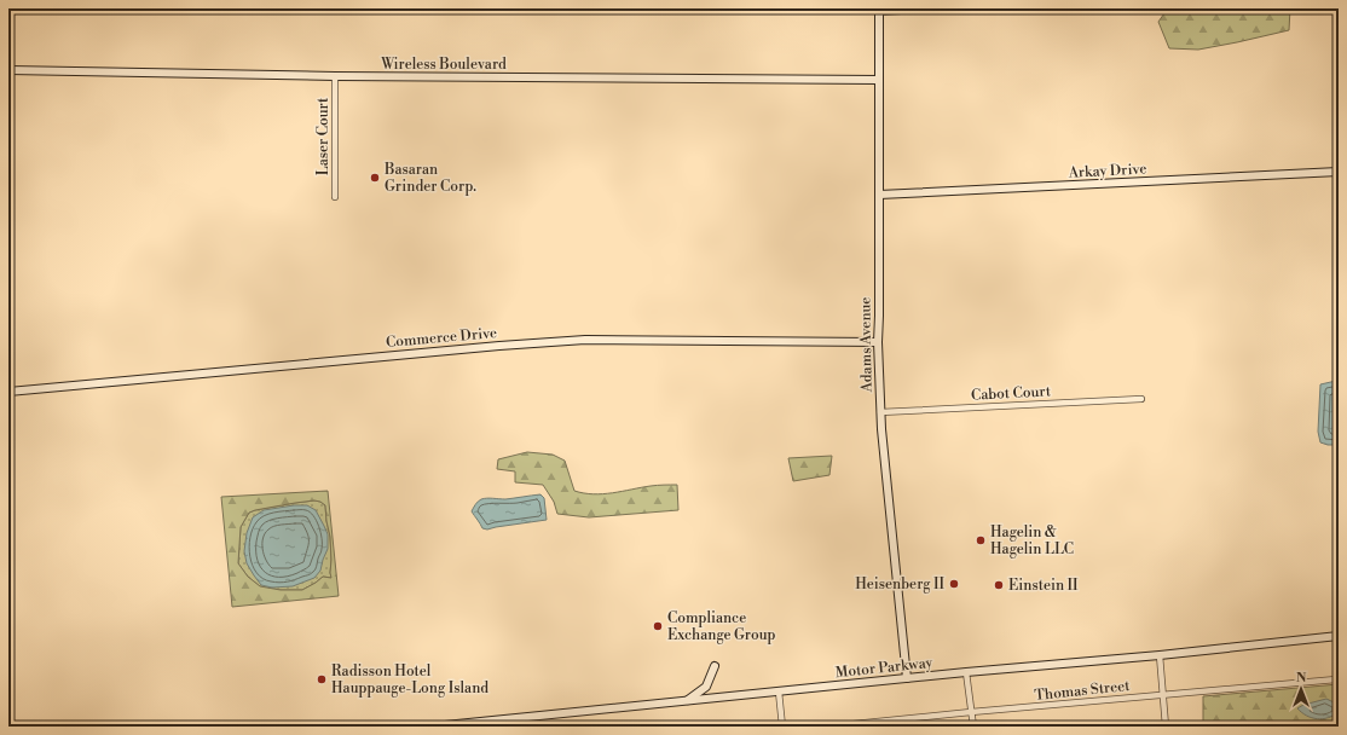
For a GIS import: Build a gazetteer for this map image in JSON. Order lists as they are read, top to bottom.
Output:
{
  "streets": {
    "street": [
      "Wireless Boulevard",
      "Laser Court",
      "Arkay Drive",
      "Commerce Drive",
      "Adams Avenue",
      "Cabot Court",
      "Motor Parkway",
      "Thomas Street"
    ]
  },
  "crossings": [
    ["Wireless Boulevard", "Laser Court"],
    ["Wireless Boulevard", "Adams Avenue"],
    ["Arkay Drive", "Adams Avenue"],
    ["Commerce Drive", "Adams Avenue"],
    ["Adams Avenue", "Cabot Court"],
    ["Adams Avenue", "Motor Parkway"]
  ],
  "places": [
    "Basaran Grinder Corp.",
    "Hagelin & Hagelin LLC",
    "Heisenberg II",
    "Einstein II",
    "Compliance Exchange Group",
    "Radisson Hotel Hauppauge-Long Island"
  ],
  "north": "top"
}
